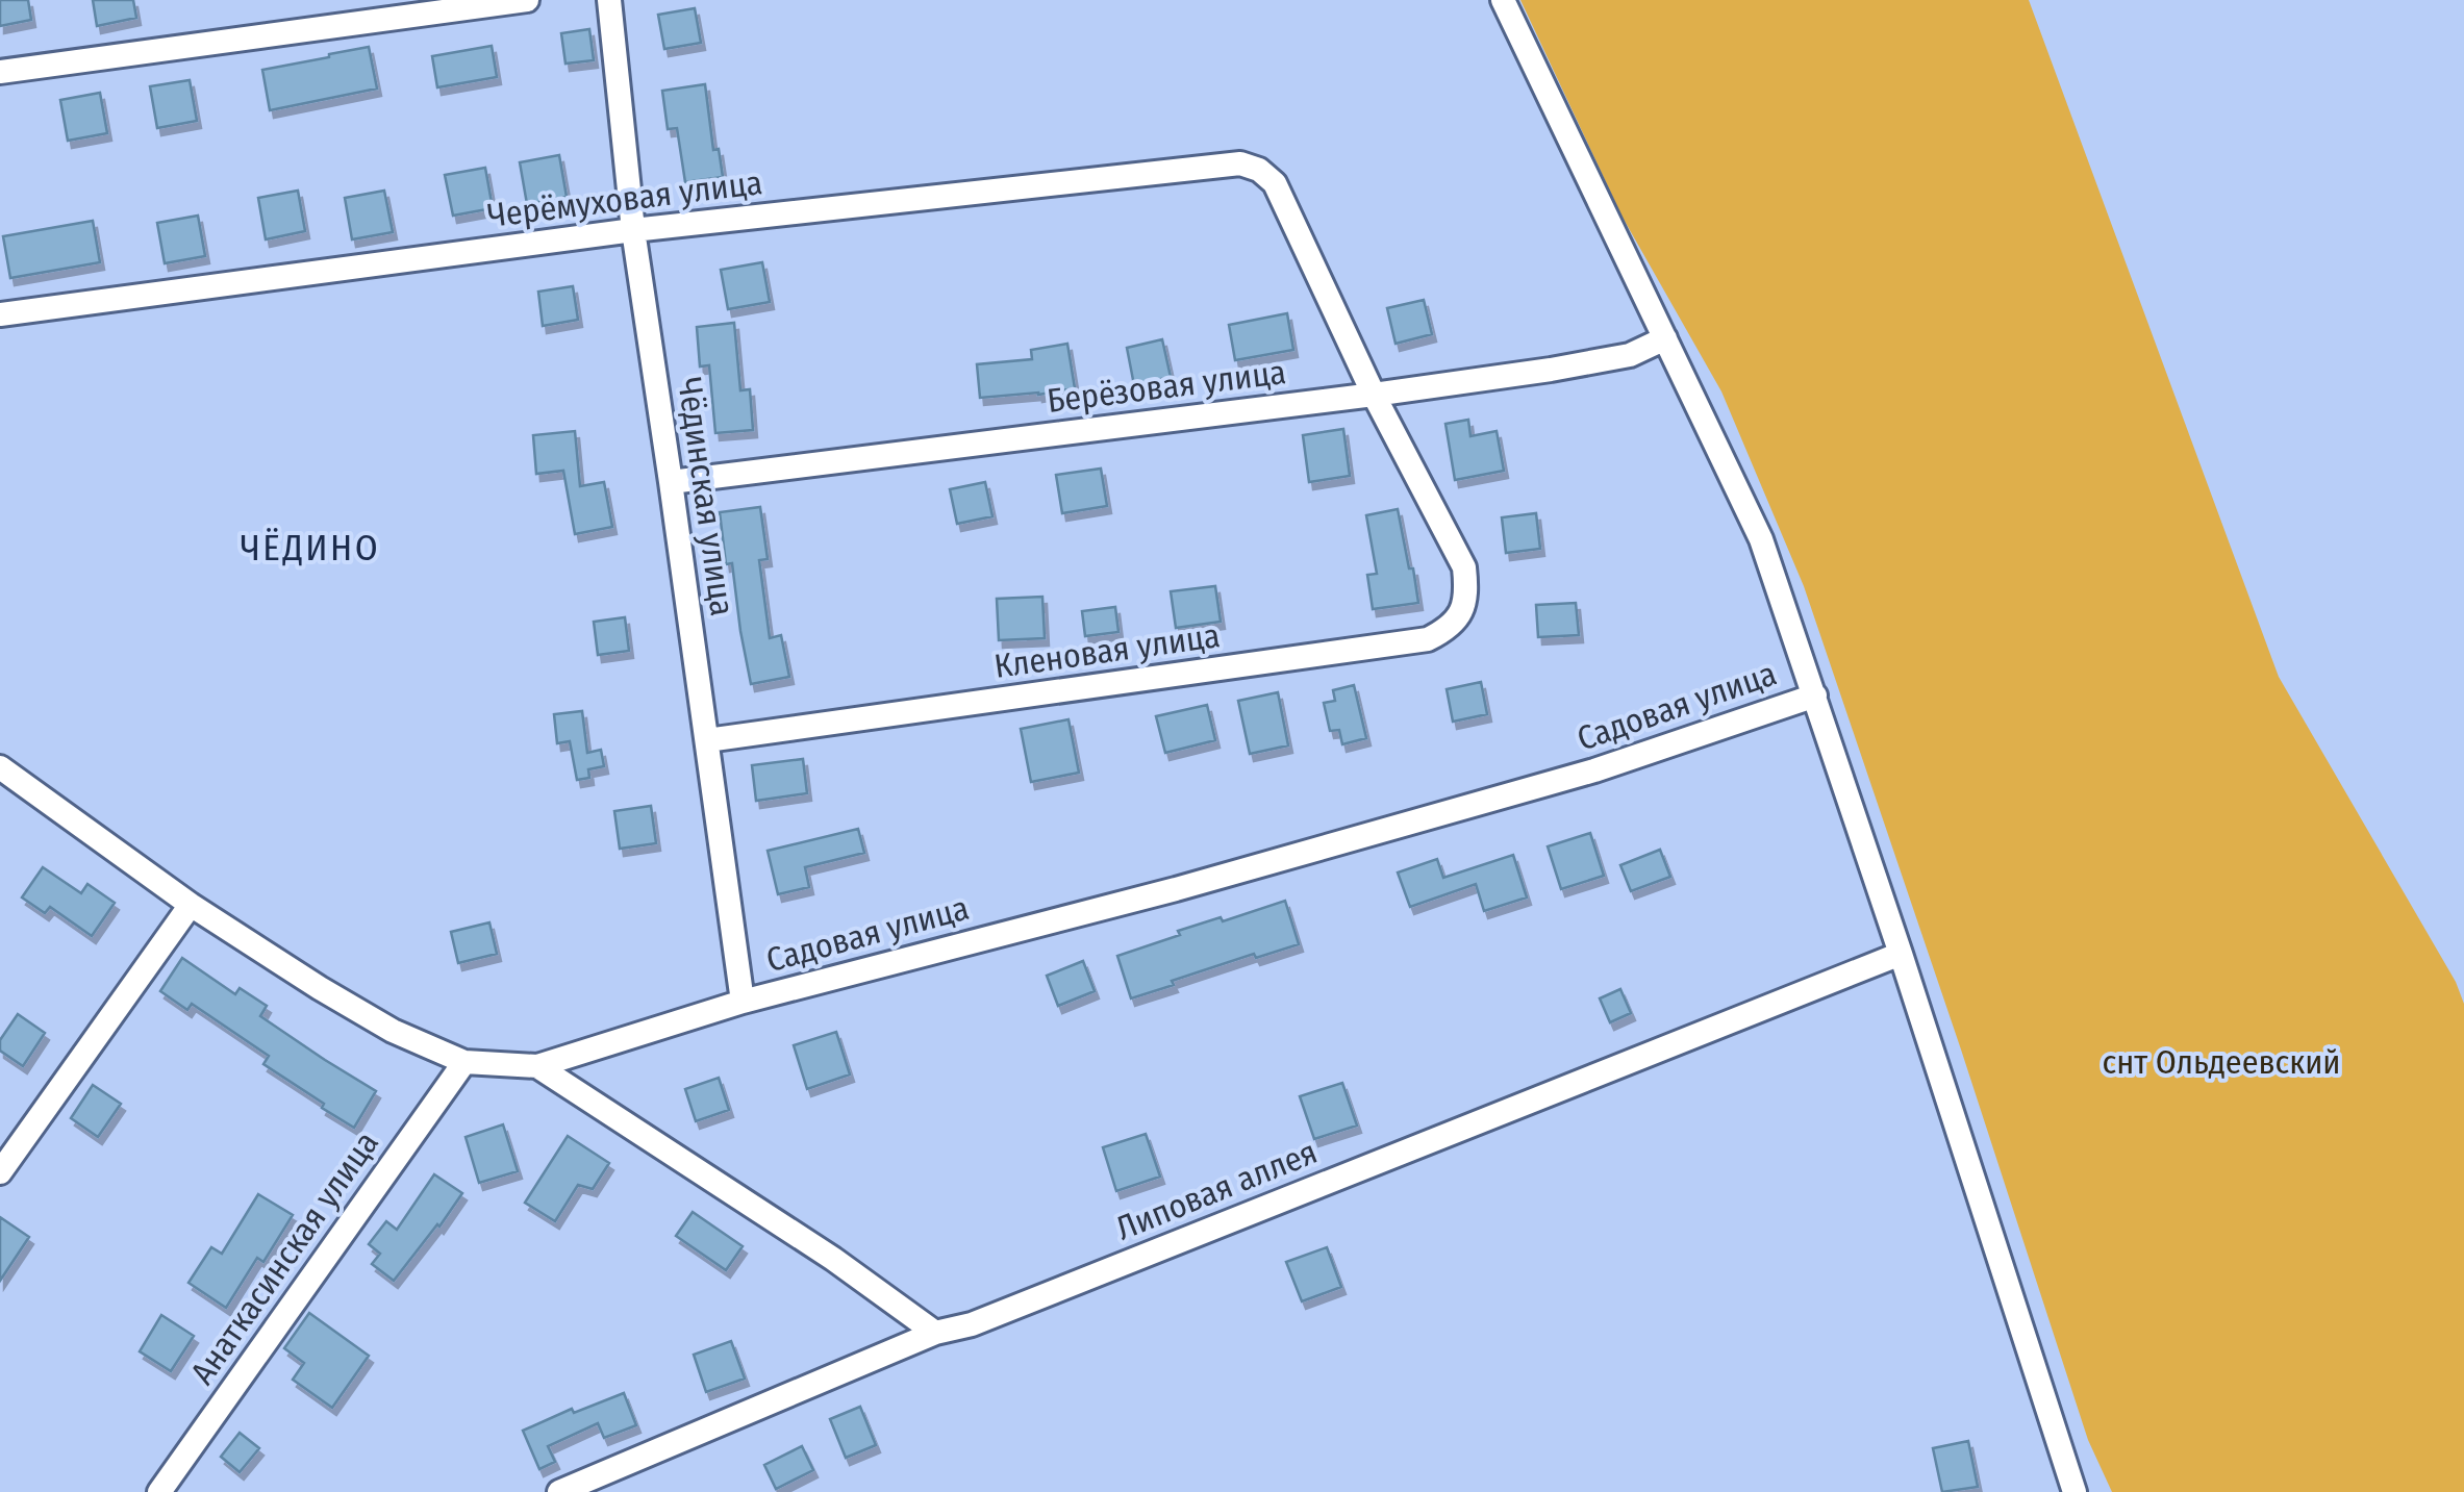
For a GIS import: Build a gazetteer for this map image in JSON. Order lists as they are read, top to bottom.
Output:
{
  "streets": {
    "street": [
      "Черёмуховая улица",
      "Берёзовая улица",
      "Чёдинская улица",
      "Кленовая улица",
      "Садовая улица",
      "Липовая аллея",
      "Анаткасинская улица"
    ]
  },
  "crossings": [
    ["Черёмуховая улица", "Берёзовая улица"],
    ["Черёмуховая улица", "Чёдинская улица"],
    ["Черёмуховая улица", "Кленовая улица"],
    ["Берёзовая улица", "Чёдинская улица"],
    ["Берёзовая улица", "Кленовая улица"],
    ["Чёдинская улица", "Кленовая улица"],
    ["Чёдинская улица", "Садовая улица"],
    ["Садовая улица", "Анаткасинская улица"]
  ],
  "districts": ["ЧЁДИНО"],
  "parks": ["снт Ольдеевский"]
}
